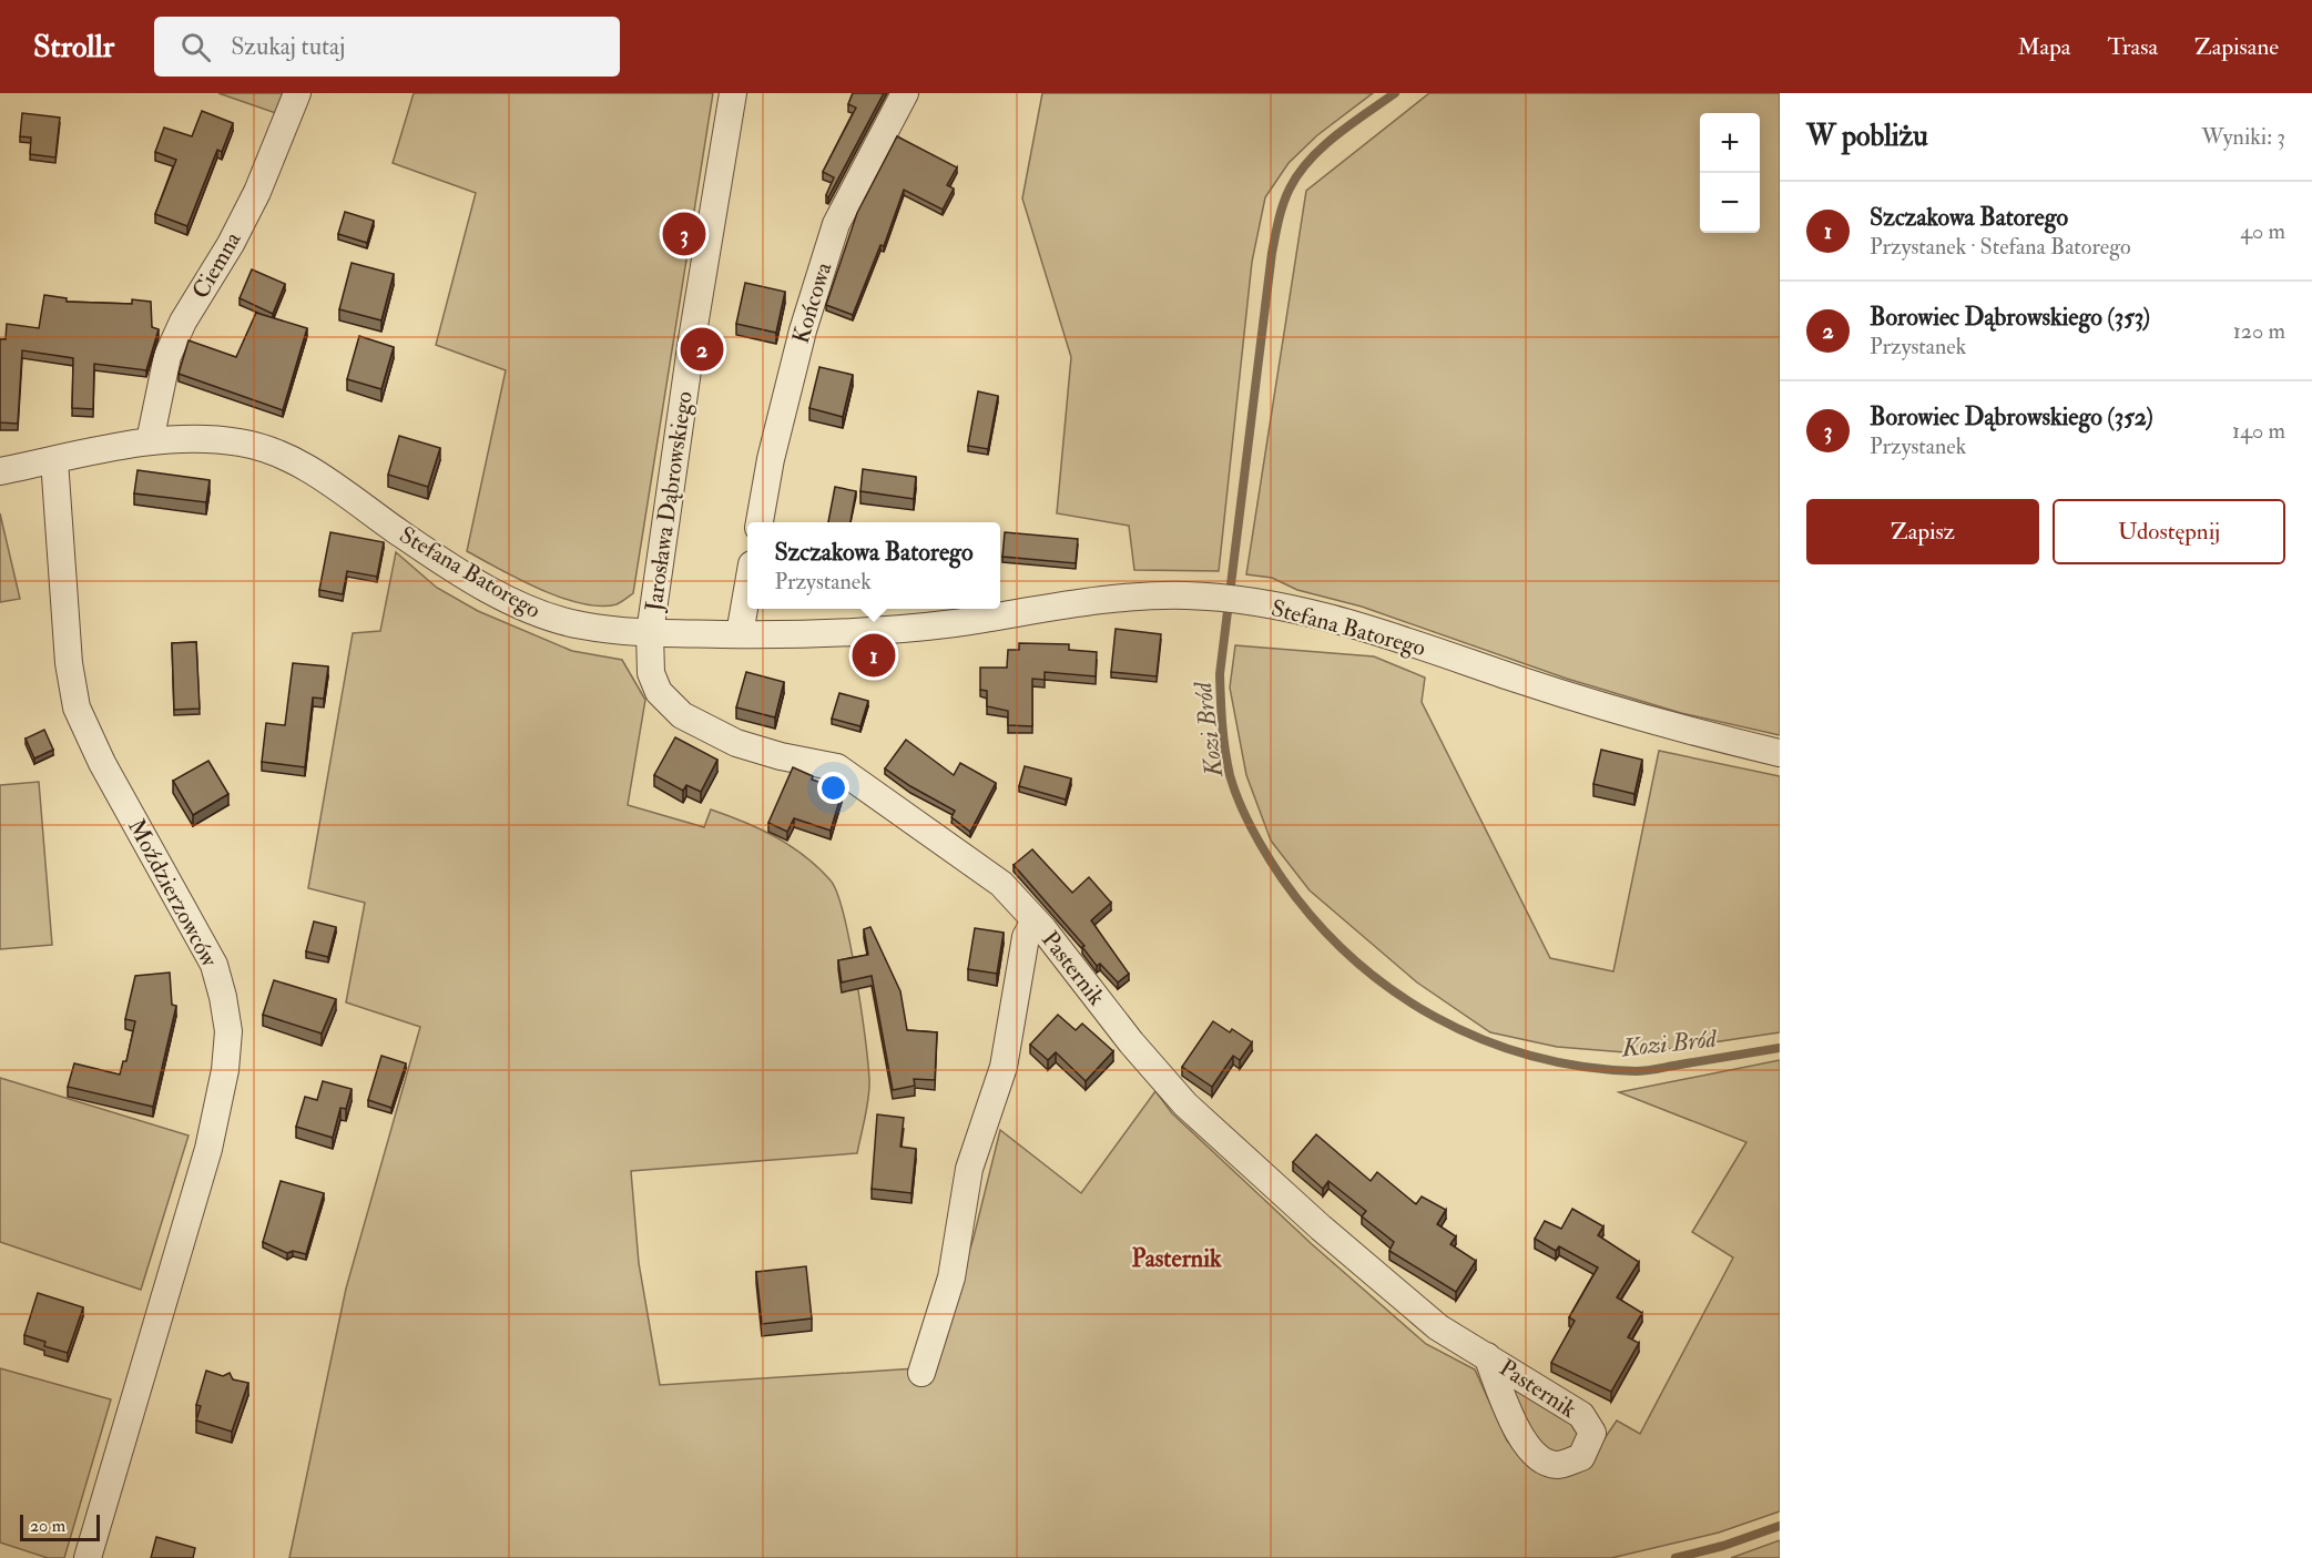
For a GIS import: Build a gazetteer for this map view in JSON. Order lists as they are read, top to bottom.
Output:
{
  "streets": {
    "street": [
      "Ciemna",
      "Końcowa",
      "Jarosława Dąbrowskiego",
      "Stefana Batorego",
      "Moździerzowców",
      "Pasternik"
    ]
  },
  "crossings": [
    ["Ciemna", "Stefana Batorego"],
    ["Jarosława Dąbrowskiego", "Stefana Batorego"],
    ["Jarosława Dąbrowskiego", "Pasternik"],
    ["Stefana Batorego", "Moździerzowców"],
    ["Stefana Batorego", "Pasternik"]
  ],
  "districts": ["Pasternik"],
  "water": ["Kozi Bród"],
  "scale_bar": "20 m",
  "page": {
    "header": "Strollr",
    "search": "Szukaj tutaj",
    "nav": ["Mapa", "Trasa", "Zapisane"],
    "heading": ["W pobliżu", "Wyniki: 3"],
    "map_buttons": ["+", "−"],
    "list": [
      {
        "mark": "1",
        "name": "Szczakowa Batorego",
        "note": "Przystanek · Stefana Batorego",
        "value": "40 m"
      },
      {
        "mark": "2",
        "name": "Borowiec Dąbrowskiego (353)",
        "note": "Przystanek",
        "value": "120 m"
      },
      {
        "mark": "3",
        "name": "Borowiec Dąbrowskiego (352)",
        "note": "Przystanek",
        "value": "140 m"
      }
    ],
    "pins": ["3", "2", "1"],
    "buttons": ["Zapisz", "Udostępnij"],
    "popup": ["Szczakowa Batorego", "Przystanek"],
    "scale": "20 m"
  }
}
